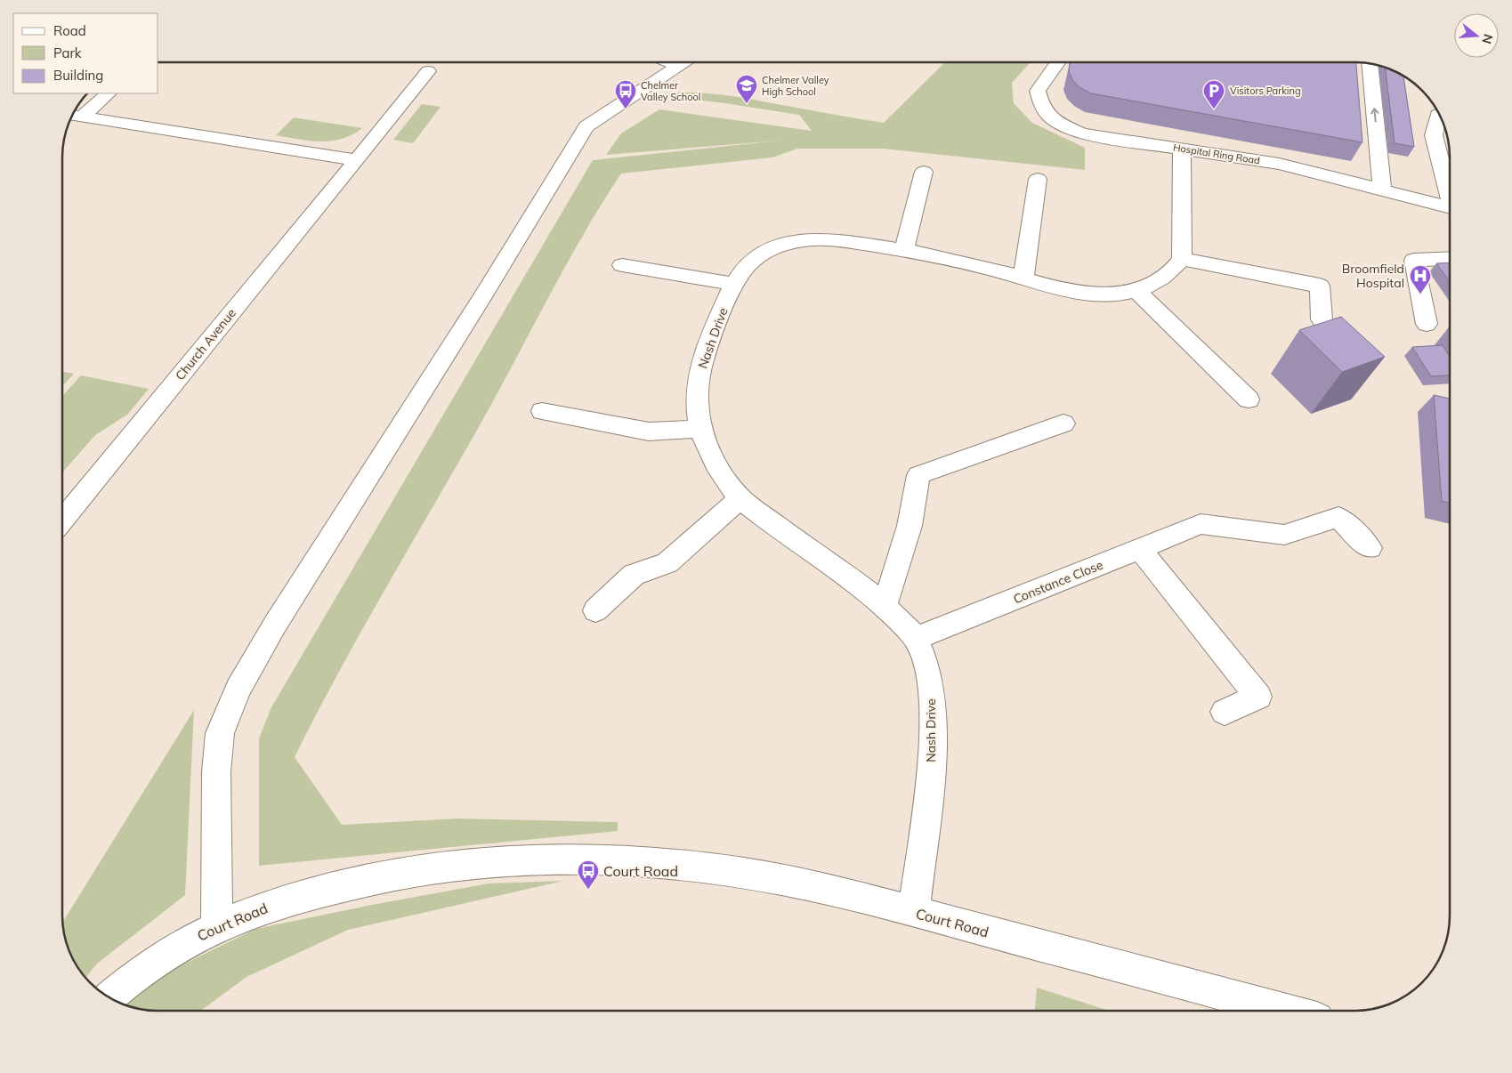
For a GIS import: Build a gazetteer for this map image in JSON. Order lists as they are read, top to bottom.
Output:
{
  "streets": {
    "street": [
      "Hospital Ring Road",
      "Nash Drive",
      "Church Avenue",
      "Constance Close",
      "Court Road"
    ]
  },
  "crossings": [
    ["Nash Drive", "Constance Close"],
    ["Nash Drive", "Court Road"]
  ],
  "places": {
    "school or university": ["Chelmer Valley High School"],
    "bus stop": ["Chelmer Valley School", "Court Road"],
    "parking": ["Visitors Parking"],
    "hospital": ["Broomfield Hospital"]
  },
  "legend": ["Road", "Park", "Building"],
  "north": "right"
}
